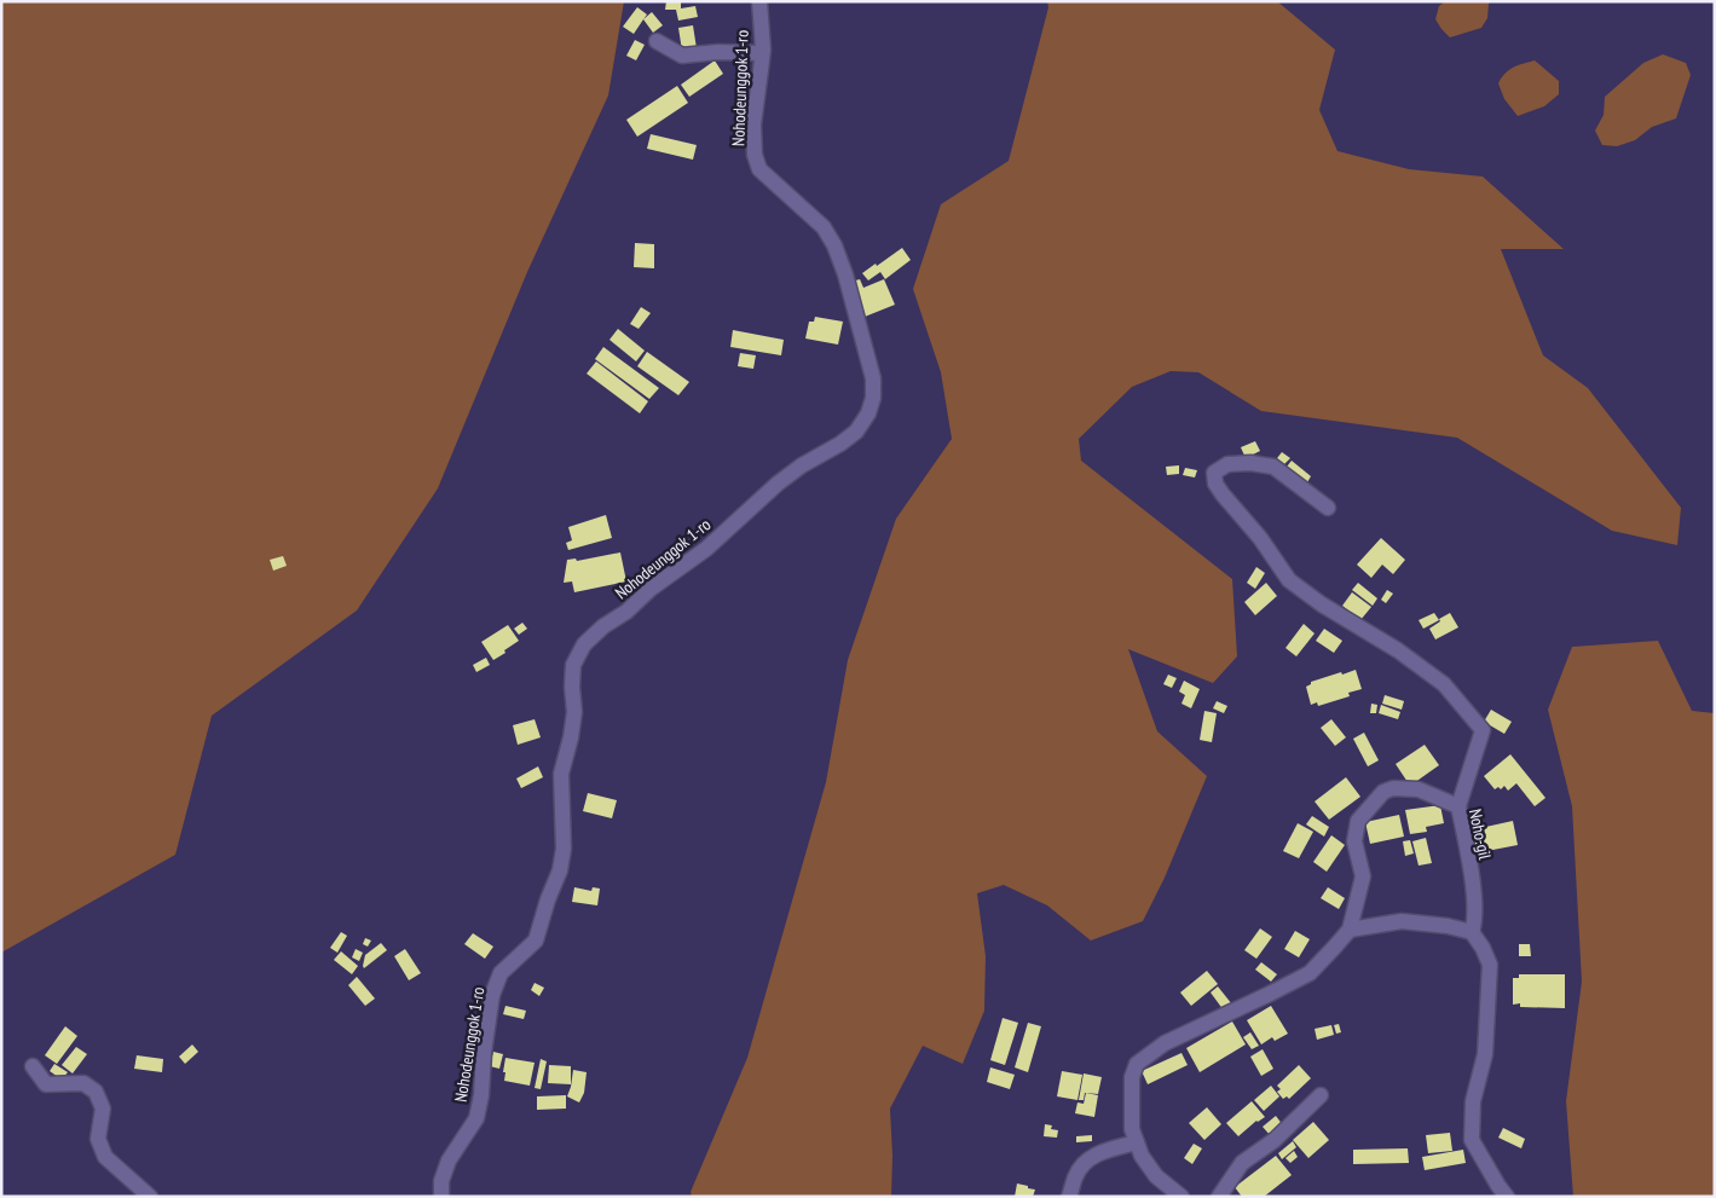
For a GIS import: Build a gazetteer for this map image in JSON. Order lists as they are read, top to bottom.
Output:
{
  "streets": {
    "street": ["Nohodeunggok 1-ro", "Noho-gil"]
  }
}
